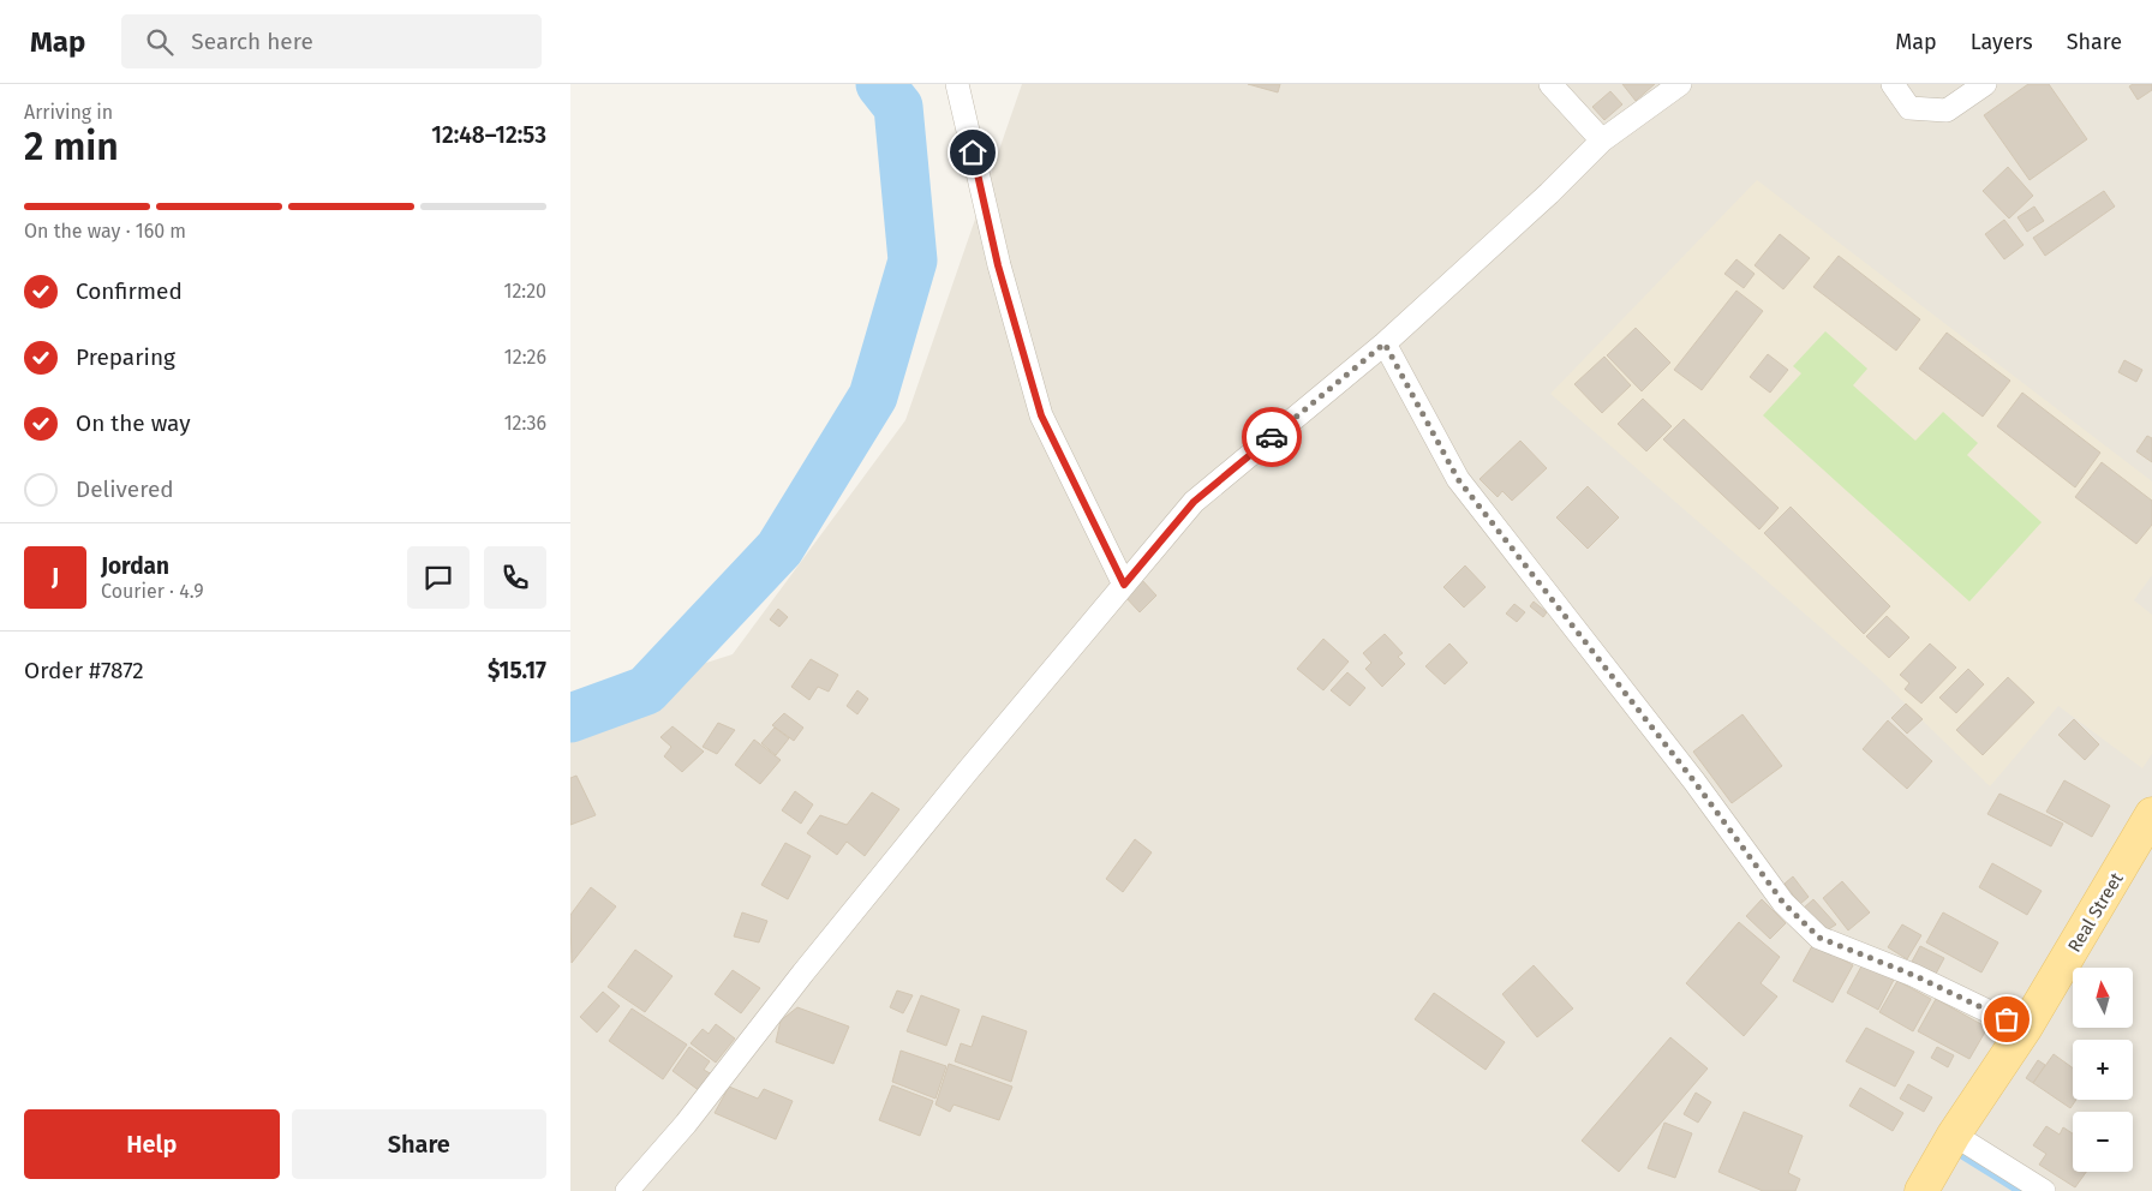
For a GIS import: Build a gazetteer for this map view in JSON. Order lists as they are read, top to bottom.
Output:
{
  "streets": {
    "main road": ["Real Street"]
  },
  "north": "top",
  "page": {
    "header": "Map",
    "search": "Search here",
    "nav": ["Map", "Layers", "Share"],
    "heading": ["2 min", "Arriving in", "12:48–12:53"],
    "panel": [
      "Jordan",
      "Courier · 4.9",
      "Order #7872",
      "$15.17"
    ],
    "bar": "On the way · 160 m",
    "list": [
      ["Confirmed", "12:20"],
      ["Preparing", "12:26"],
      ["On the way", "12:36"],
      "Delivered"
    ],
    "round": "J",
    "map_buttons": ["+", "−"],
    "buttons": ["Help", "Share"]
  }
}
